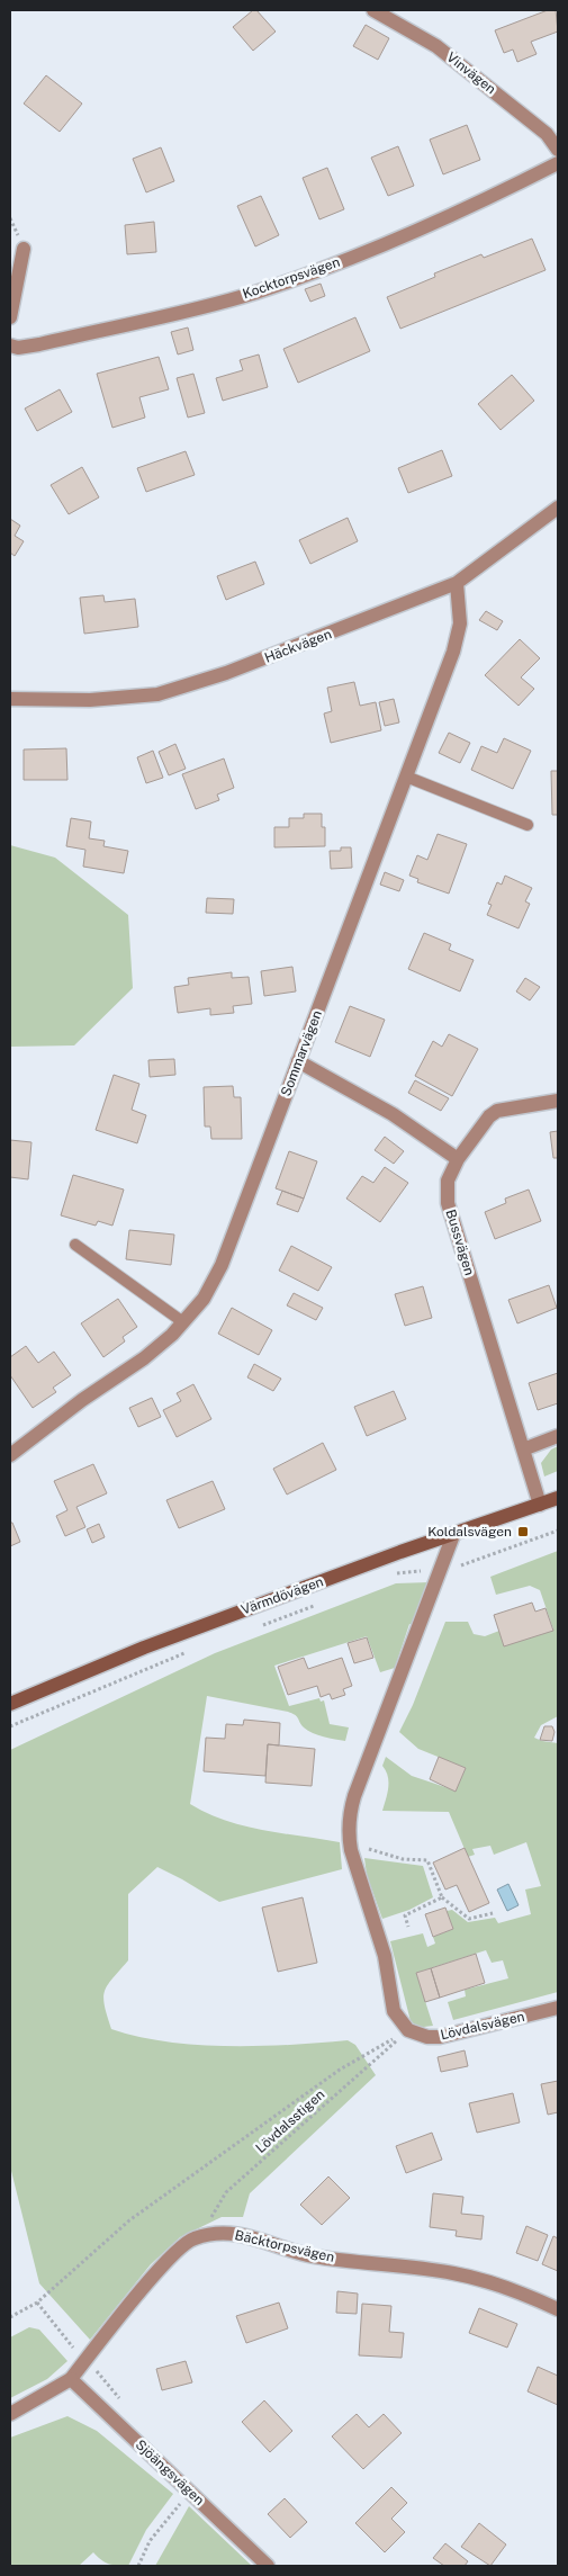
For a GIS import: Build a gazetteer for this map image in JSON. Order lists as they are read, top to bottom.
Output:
{
  "streets": {
    "main road": ["Värmdövägen"],
    "street": [
      "Vinvägen",
      "Kocktorpsvägen",
      "Häckvägen",
      "Sommarvägen",
      "Bussvägen",
      "Lövdalsvägen",
      "Bäcktorpsvägen",
      "Sjöängsvägen"
    ],
    "path": ["Lövdalsstigen"]
  },
  "crossings": [
    ["Häckvägen", "Sommarvägen"],
    ["Bussvägen", "Värmdövägen"],
    ["Lövdalsvägen", "Lövdalsstigen"],
    ["Lövdalsstigen", "Bäcktorpsvägen"],
    ["Bäcktorpsvägen", "Sjöängsvägen"]
  ],
  "places": {
    "transit": ["Koldalsvägen"]
  }
}
